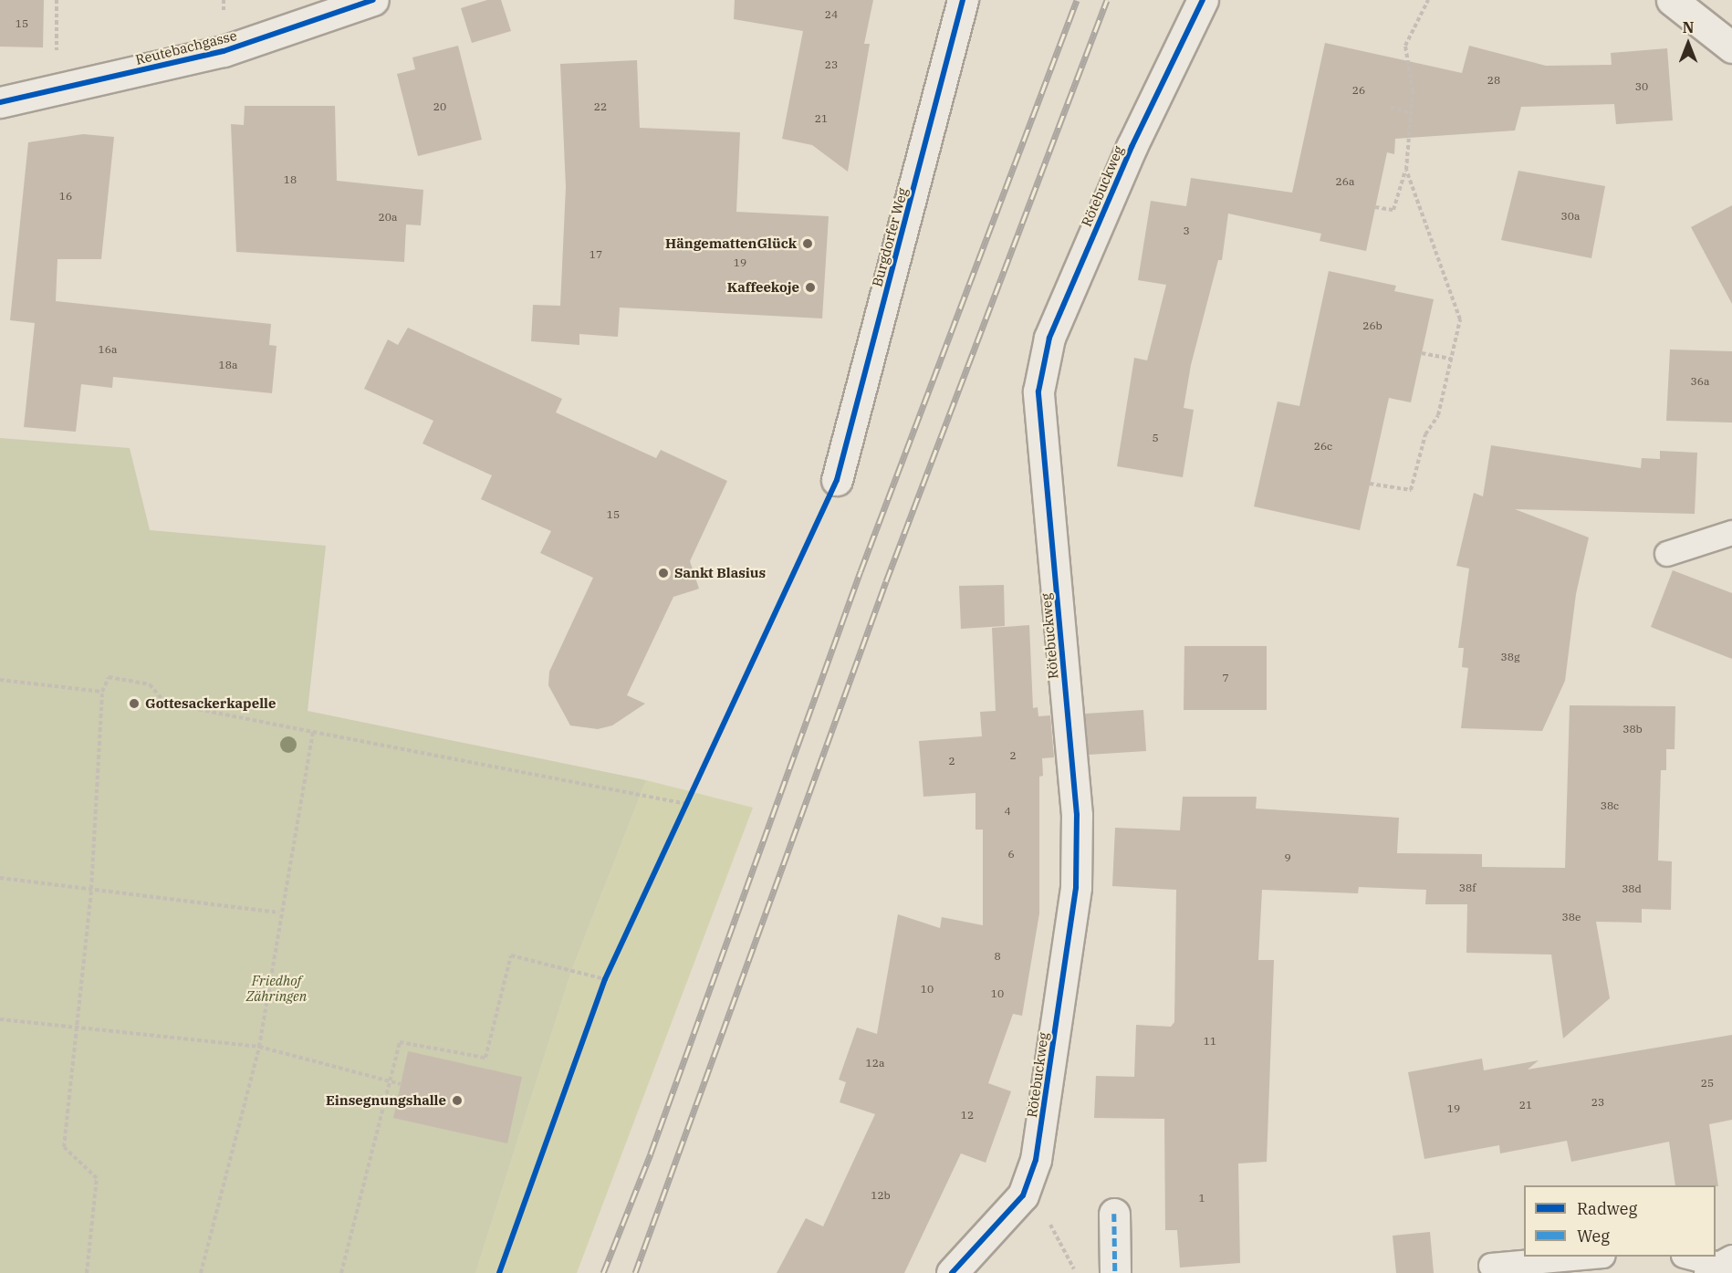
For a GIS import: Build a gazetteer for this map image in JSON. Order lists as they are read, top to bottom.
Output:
{
  "streets": {
    "street": ["Reutebachgasse", "Rötebuckweg", "Burgdorfer Weg"]
  },
  "parks": ["Friedhof Zähringen"],
  "places": [
    "HängemattenGlück",
    "Kaffeekoje",
    "Sankt Blasius",
    "Gottesackerkapelle",
    "Einsegnungshalle"
  ],
  "house_numbers": [
    "24",
    "15",
    "23",
    "28",
    "30",
    "26",
    "20",
    "22",
    "21",
    "18",
    "26a",
    "16",
    "30a",
    "20a",
    "3",
    "17",
    "19",
    "26b",
    "16a",
    "18a",
    "36a",
    "5",
    "26c",
    "15",
    "38g",
    "7",
    "38b",
    "2",
    "2",
    "38c",
    "4",
    "6",
    "9",
    "38f",
    "38d",
    "38e",
    "8",
    "10",
    "10",
    "11",
    "12a",
    "25",
    "23",
    "21",
    "19",
    "12",
    "12b",
    "1"
  ],
  "legend": ["Radweg", "Weg"],
  "north": "top"
}
